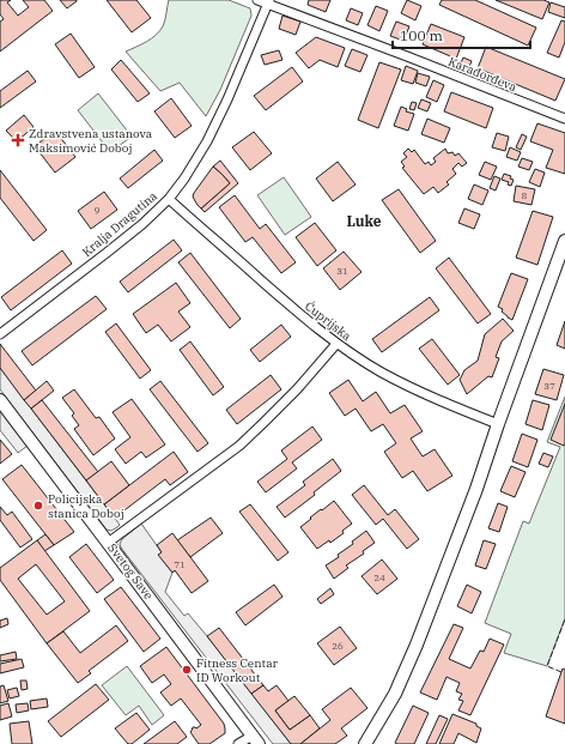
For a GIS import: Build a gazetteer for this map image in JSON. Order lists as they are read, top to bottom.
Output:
{
  "streets": {
    "street": [
      "Karađorđeva",
      "Kralja Dragutina",
      "Ćuprijska",
      "Svetog Save"
    ]
  },
  "crossings": [
    ["Karađorđeva", "Kralja Dragutina"],
    ["Kralja Dragutina", "Ćuprijska"]
  ],
  "districts": ["Luke"],
  "places": {
    "health": ["Zdravstvena ustanova Maksimović Doboj"],
    "other": ["Policijska stanica Doboj", "Fitness Centar ID Workout"]
  },
  "house_numbers": [
    "8",
    "9",
    "31",
    "37",
    "71",
    "24",
    "26"
  ],
  "scale_bar": "100 m"
}
